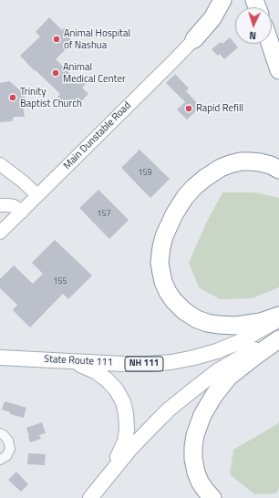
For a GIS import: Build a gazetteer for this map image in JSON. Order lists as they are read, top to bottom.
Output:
{
  "streets": {
    "main road": ["State Route 111", "NH 111"],
    "street": ["Main Dunstable Road"]
  },
  "places": [
    "Animal Hospital of Nashua",
    "Animal Medical Center",
    "Trinity Baptist Church",
    "Rapid Refill"
  ],
  "house_numbers": ["159", "157", "155"],
  "north": "bottom"
}
